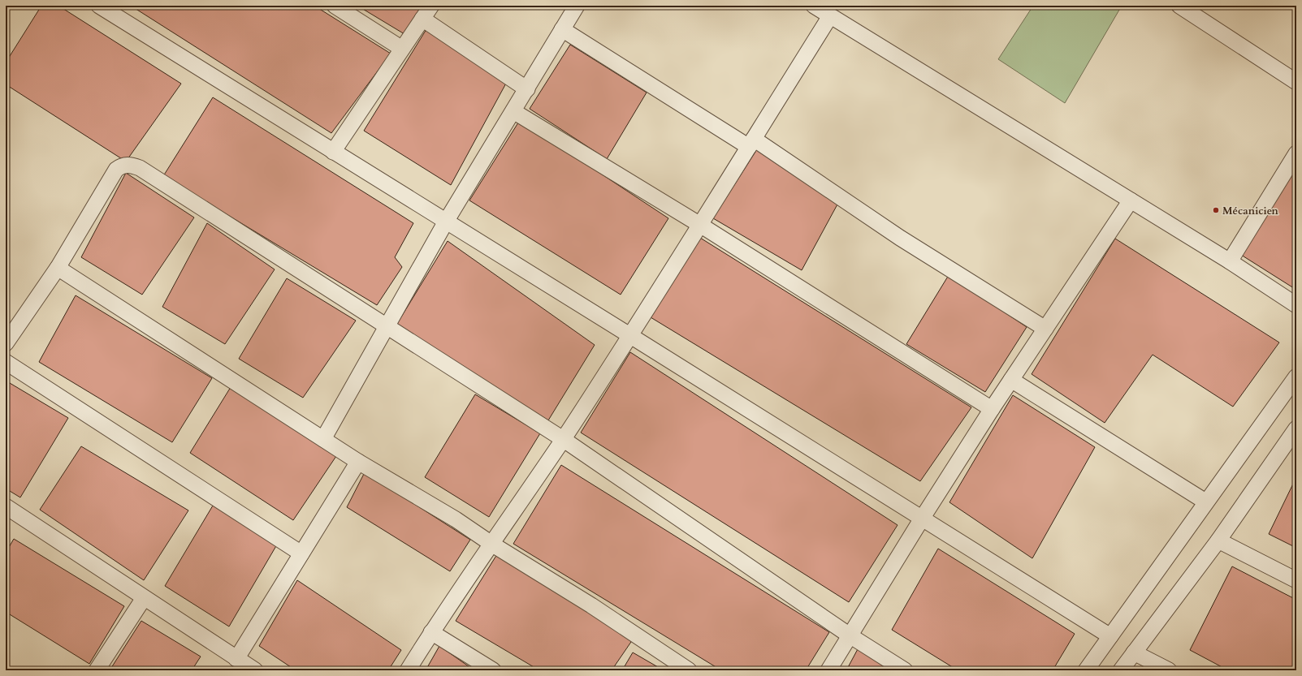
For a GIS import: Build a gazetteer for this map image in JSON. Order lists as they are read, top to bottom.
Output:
{
  "places": ["Mécanicien"]
}
